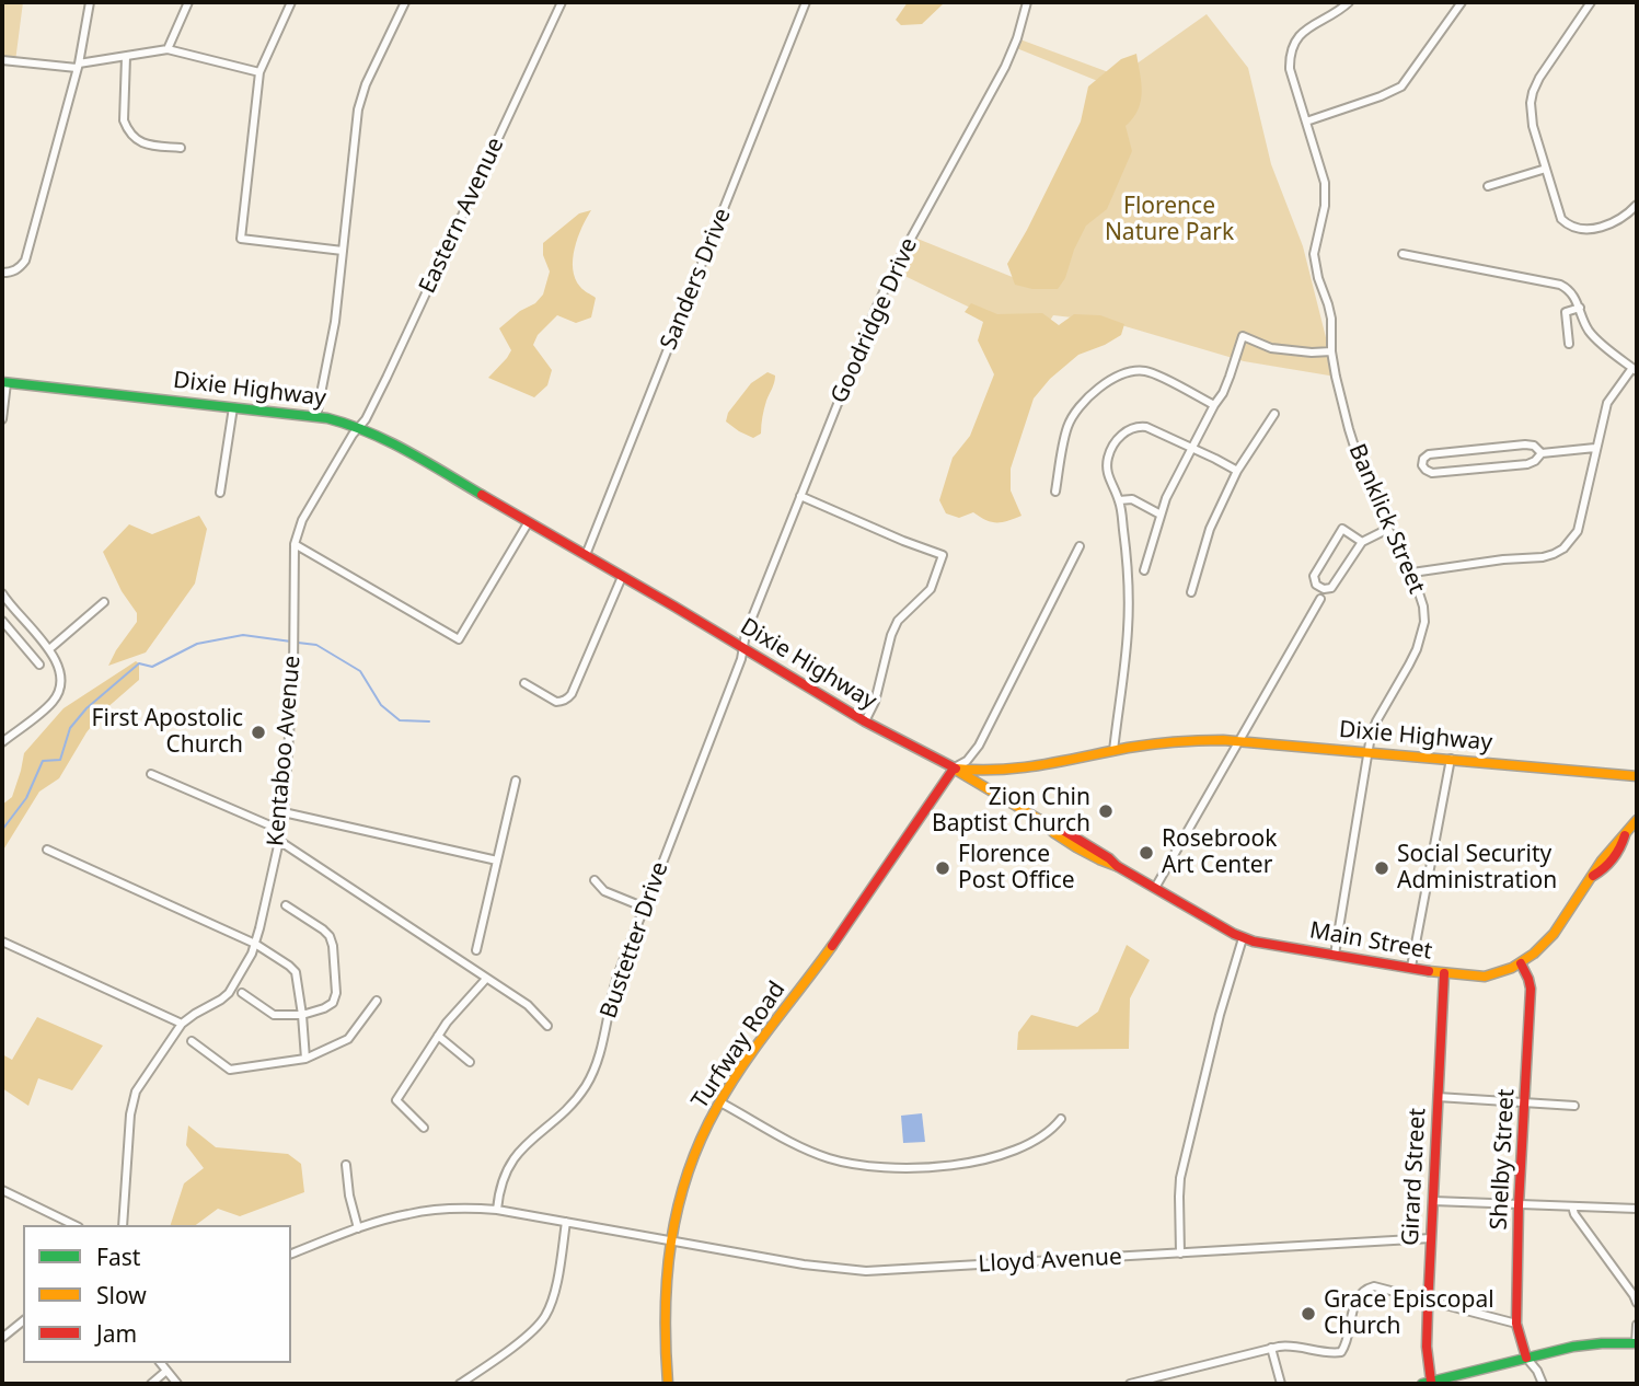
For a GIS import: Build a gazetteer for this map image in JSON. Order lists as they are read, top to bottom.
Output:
{
  "streets": {
    "main road": [
      "Dixie Highway",
      "Main Street",
      "Turfway Road",
      "Shelby Street",
      "Girard Street"
    ],
    "street": [
      "Eastern Avenue",
      "Sanders Drive",
      "Goodridge Drive",
      "Banklick Street",
      "Kentaboo Avenue",
      "Bustetter Drive",
      "Lloyd Avenue"
    ]
  },
  "crossings": [
    ["Eastern Avenue", "Dixie Highway"],
    ["Eastern Avenue", "Kentaboo Avenue"],
    ["Sanders Drive", "Dixie Highway"],
    ["Goodridge Drive", "Dixie Highway"],
    ["Goodridge Drive", "Bustetter Drive"],
    ["Dixie Highway", "Banklick Street"],
    ["Dixie Highway", "Kentaboo Avenue"],
    ["Dixie Highway", "Bustetter Drive"],
    ["Dixie Highway", "Main Street"],
    ["Dixie Highway", "Turfway Road"],
    ["Banklick Street", "Main Street"],
    ["Bustetter Drive", "Lloyd Avenue"],
    ["Main Street", "Turfway Road"],
    ["Main Street", "Shelby Street"],
    ["Main Street", "Girard Street"],
    ["Turfway Road", "Lloyd Avenue"],
    ["Girard Street", "Lloyd Avenue"]
  ],
  "parks": ["Florence Nature Park"],
  "places": [
    "First Apostolic Church",
    "Zion Chin Baptist Church",
    "Rosebrook Art Center",
    "Florence Post Office",
    "Social Security Administration",
    "Grace Episcopal Church"
  ],
  "legend": ["Fast", "Slow", "Jam"]
}
